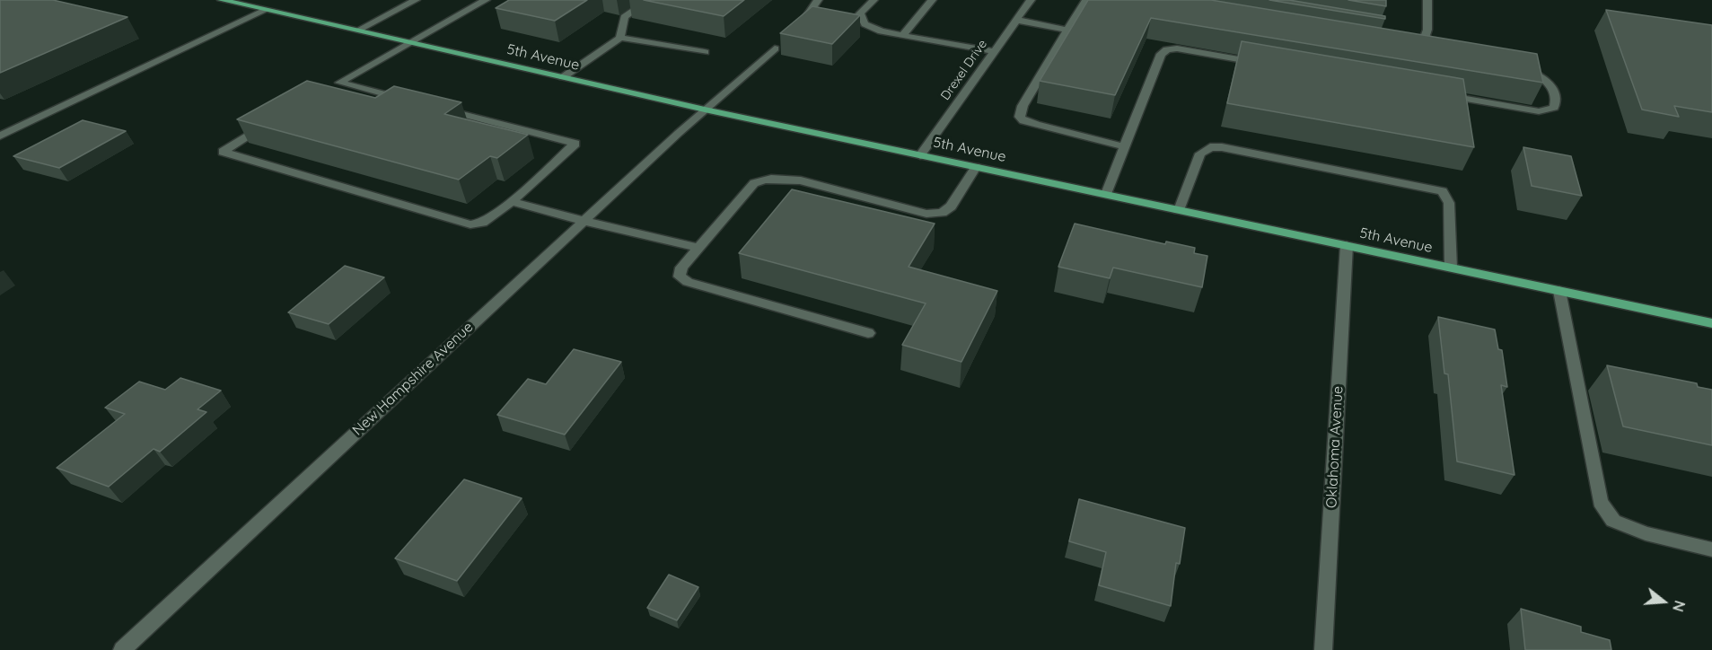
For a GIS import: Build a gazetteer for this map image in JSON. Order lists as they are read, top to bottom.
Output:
{
  "streets": {
    "main road": ["5th Avenue"],
    "street": ["Drexel Drive", "New Hampshire Avenue", "Oklahoma Avenue"]
  },
  "crossings": [
    ["5th Avenue", "Drexel Drive"],
    ["5th Avenue", "New Hampshire Avenue"],
    ["5th Avenue", "Oklahoma Avenue"]
  ],
  "north": "right"
}
